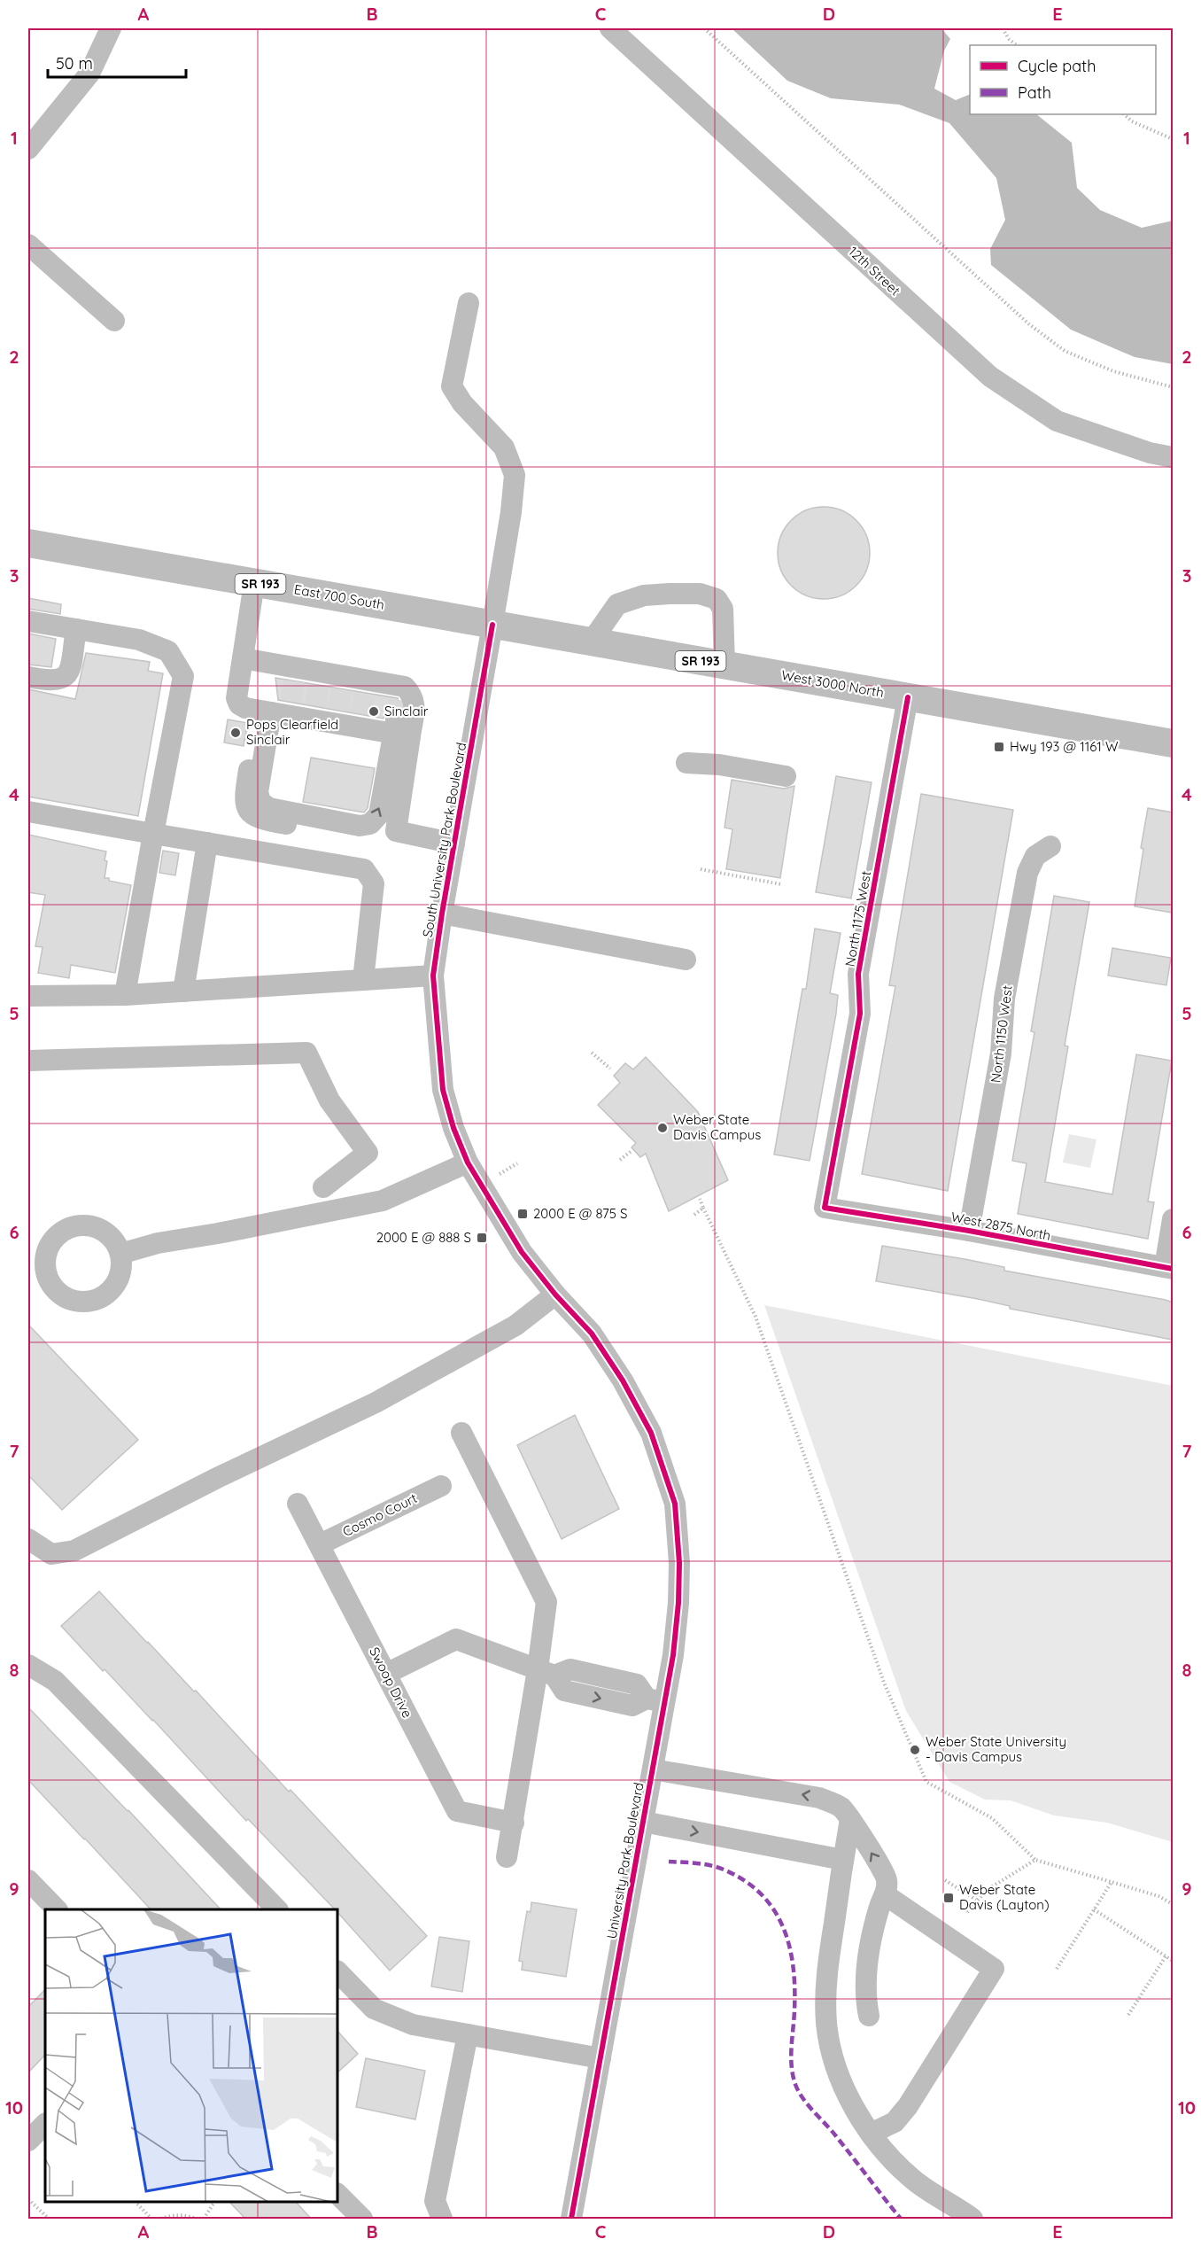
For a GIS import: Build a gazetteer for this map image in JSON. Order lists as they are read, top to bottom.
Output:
{
  "streets": {
    "main road": ["SR 193", "East 700 South", "West 3000 North"],
    "street": [
      "12th Street",
      "South University Park Boulevard",
      "North 1175 West",
      "North 1150 West",
      "West 2875 North",
      "Cosmo Court",
      "Swoop Drive",
      "University Park Boulevard"
    ]
  },
  "crossings": [
    ["East 700 South", "West 3000 North"],
    ["East 700 South", "South University Park Boulevard"],
    ["West 3000 North", "South University Park Boulevard"],
    ["West 3000 North", "North 1175 West"],
    ["South University Park Boulevard", "University Park Boulevard"],
    ["North 1175 West", "West 2875 North"],
    ["North 1150 West", "West 2875 North"],
    ["Cosmo Court", "Swoop Drive"]
  ],
  "places": {
    "other": [
      "Sinclair",
      "Pops Clearfield Sinclair",
      "Weber State Davis Campus",
      "Weber State University - Davis Campus"
    ],
    "transit": [
      "Hwy 193 @ 1161 W",
      "2000 E @ 875 S",
      "2000 E @ 888 S",
      "Weber State Davis (Layton)"
    ]
  },
  "legend": ["Cycle path", "Path"],
  "scale_bar": "50 m",
  "grid": {
    "columns": [
      "A",
      "B",
      "C",
      "D",
      "E"
    ],
    "rows": [
      "1",
      "2",
      "3",
      "4",
      "5",
      "6",
      "7",
      "8",
      "9",
      "10"
    ]
  }
}
